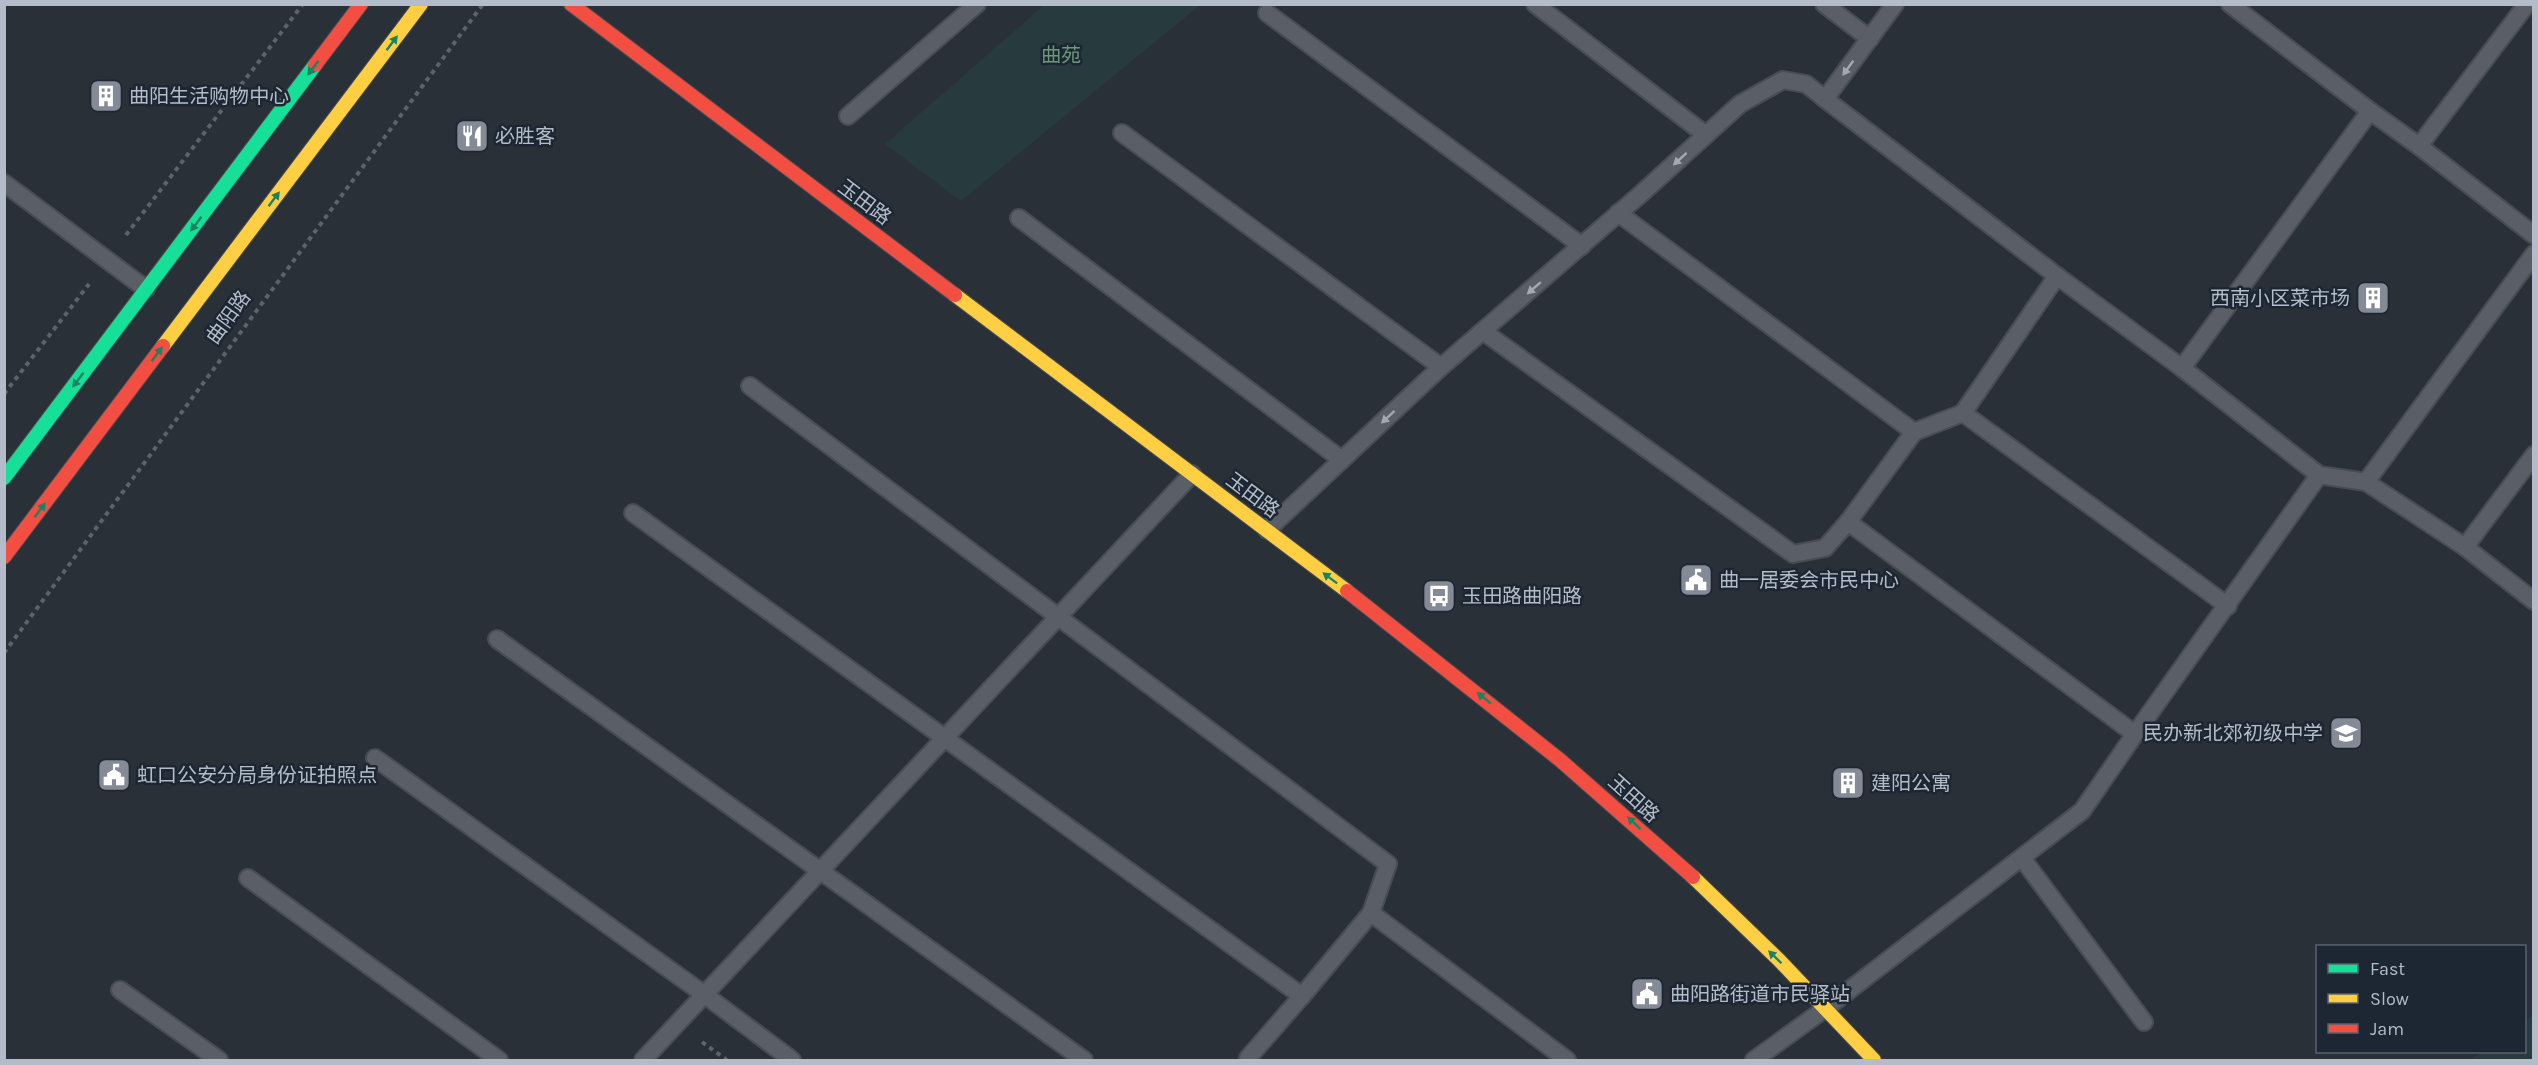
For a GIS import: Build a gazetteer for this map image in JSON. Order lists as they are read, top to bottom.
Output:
{
  "streets": {
    "street": ["玉田路", "曲阳路"]
  },
  "one_way": ["玉田路"],
  "parks": ["曲苑"],
  "places": {
    "building": ["曲阳生活购物中心", "西南小区菜市场", "建阳公寓"],
    "restaurant": ["必胜客"],
    "public building": ["曲一居委会市民中心", "虹口公安分局身份证拍照点", "曲阳路街道市民驿站"],
    "bus stop": ["玉田路曲阳路"],
    "school or university": ["民办新北郊初级中学"]
  },
  "legend": ["Fast", "Slow", "Jam"]
}
